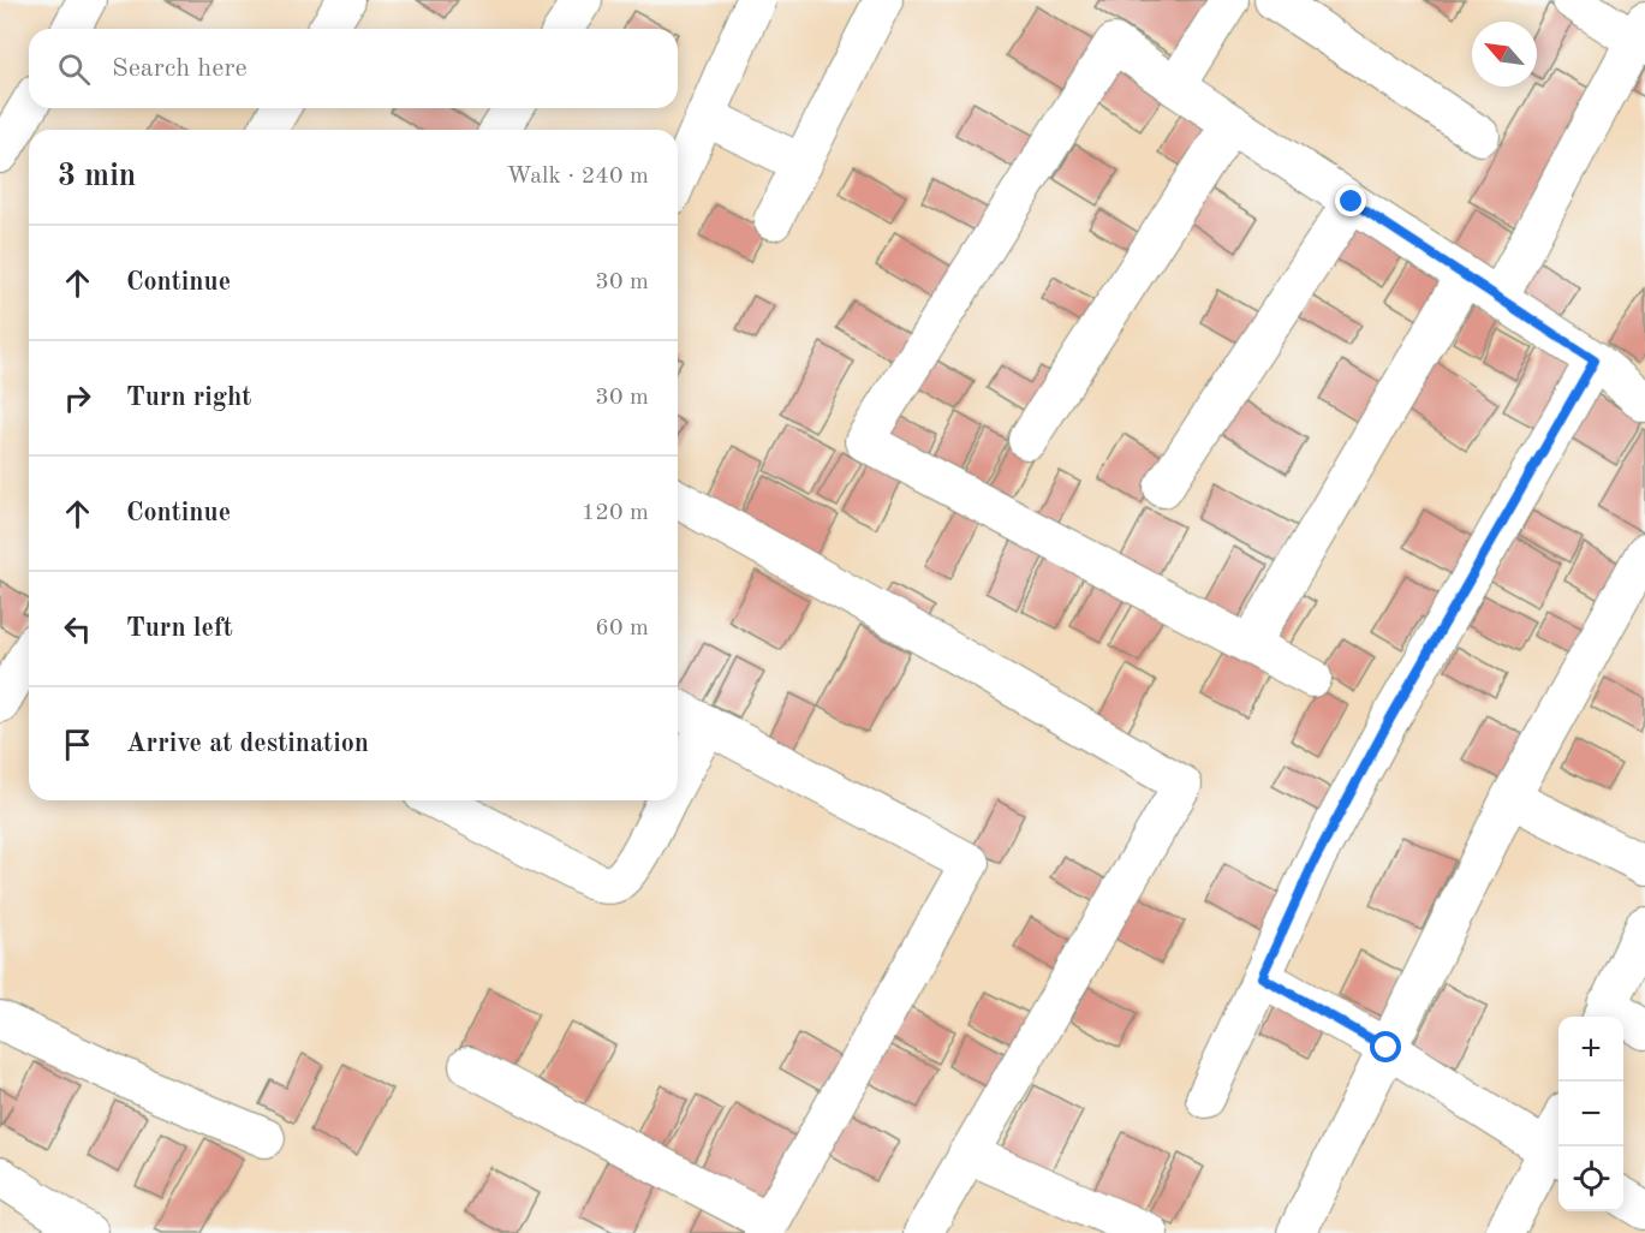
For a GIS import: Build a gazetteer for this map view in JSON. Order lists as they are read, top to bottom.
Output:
{
  "north": "top left",
  "page": {
    "search": "Search here",
    "heading": ["3 min", "Walk · 240 m"],
    "list": [
      ["Continue", "30 m"],
      ["Turn right", "30 m"],
      ["Continue", "120 m"],
      ["Turn left", "60 m"],
      "Arrive at destination"
    ],
    "map_buttons": ["+", "−"]
  }
}
